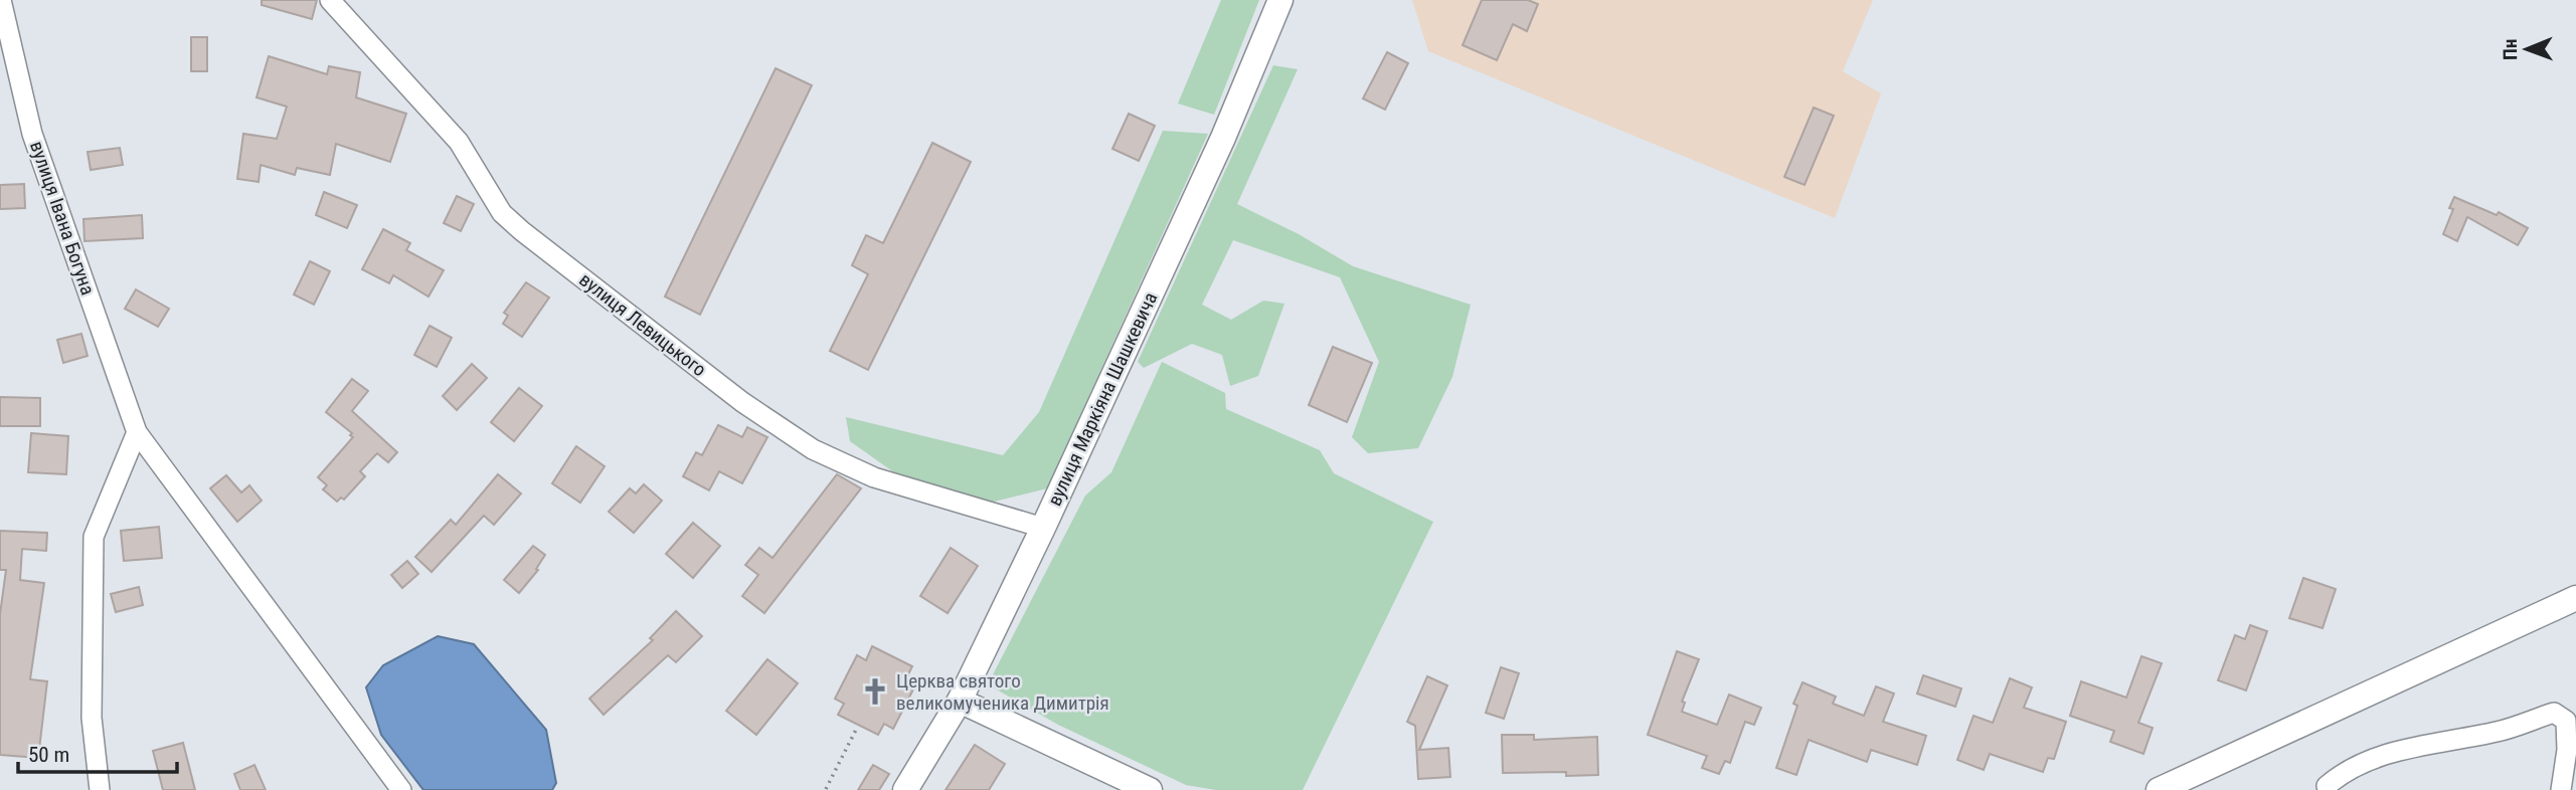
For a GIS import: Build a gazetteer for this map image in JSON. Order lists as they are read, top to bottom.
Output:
{
  "streets": {
    "street": ["вулиця Івана Богуна", "вулиця Левицького", "вулиця Маркіяна Шашкевича"]
  },
  "crossings": [
    ["вулиця Левицького", "вулиця Маркіяна Шашкевича"]
  ],
  "places": {
    "church": ["Церква святого великомученика Димитрія"]
  },
  "scale_bar": "50 m",
  "north": "left"
}
